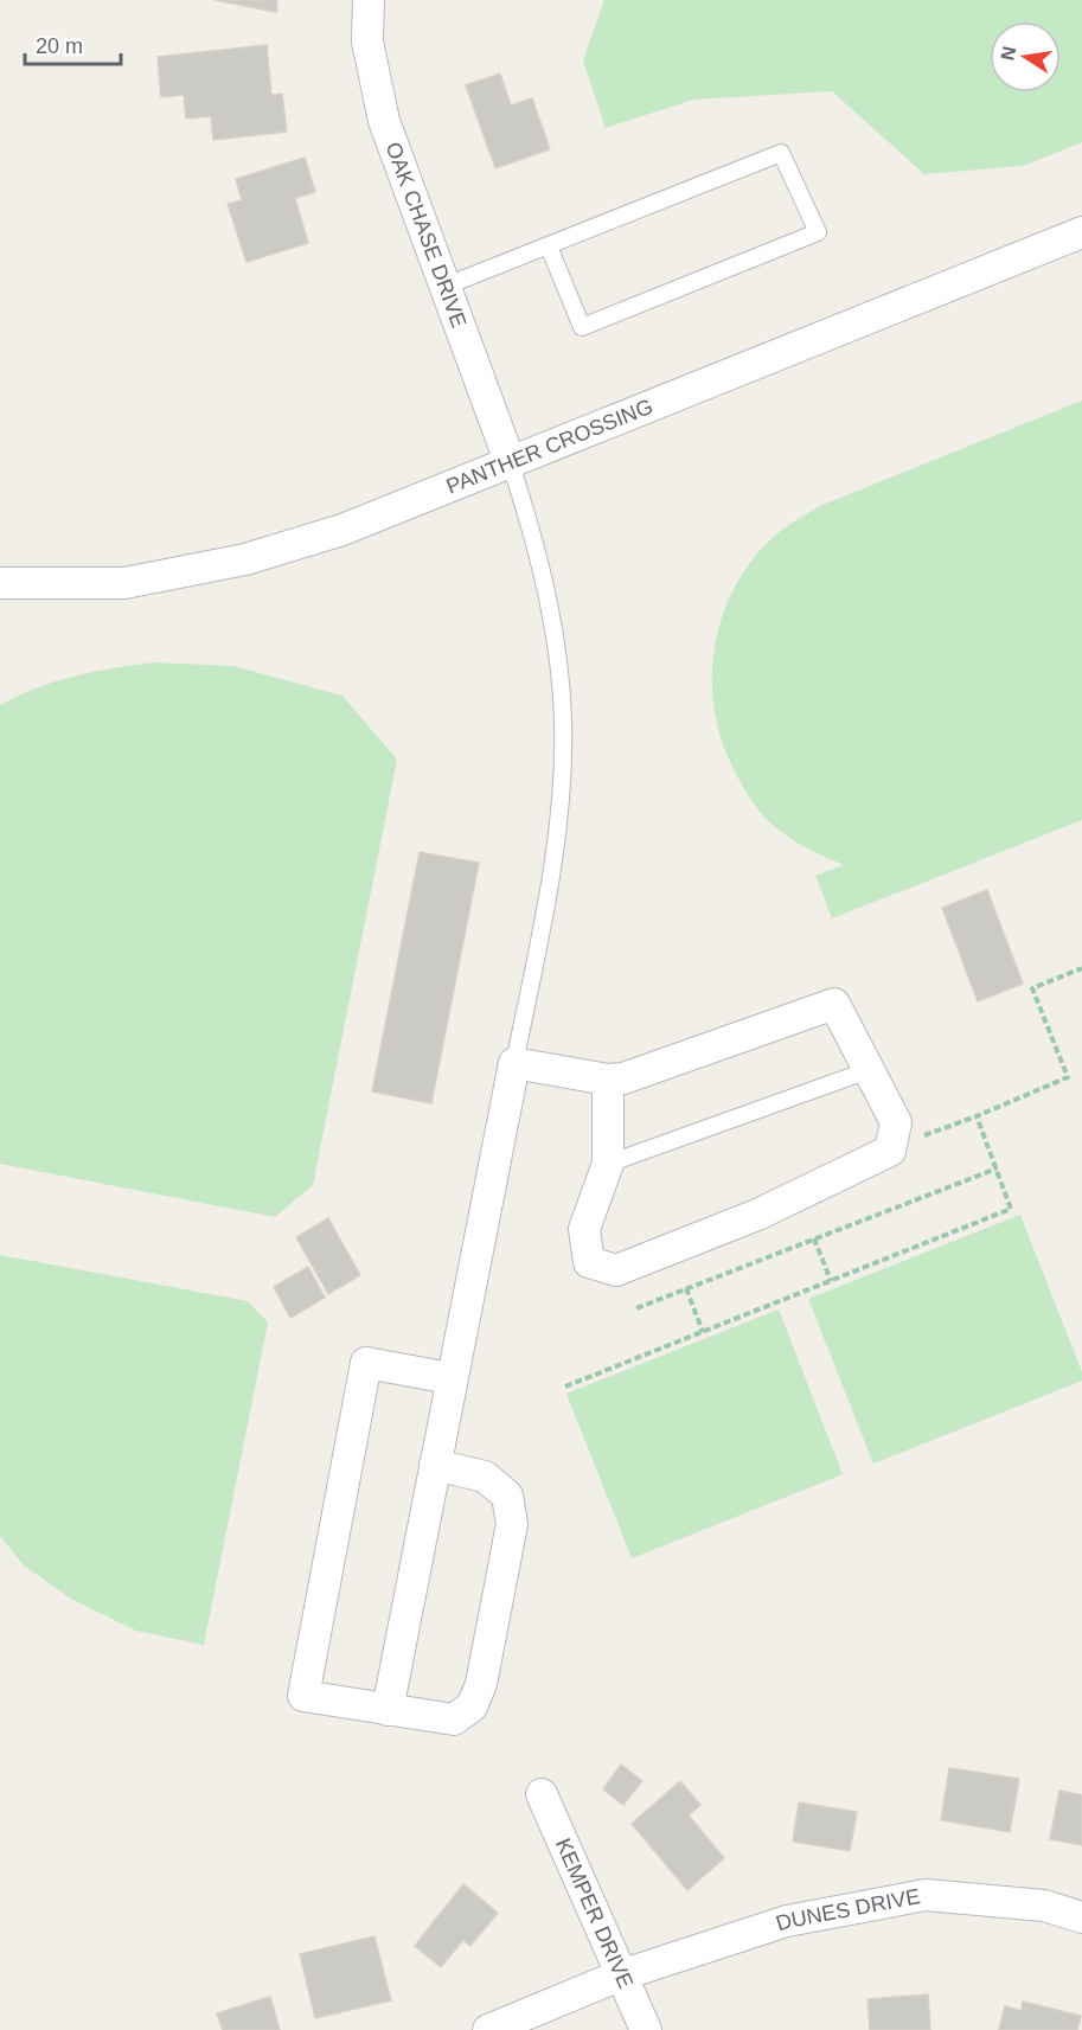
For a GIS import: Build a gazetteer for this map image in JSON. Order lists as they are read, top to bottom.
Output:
{
  "streets": {
    "street": [
      "OAK CHASE DRIVE",
      "PANTHER CROSSING",
      "DUNES DRIVE",
      "KEMPER DRIVE"
    ]
  },
  "crossings": [
    ["OAK CHASE DRIVE", "PANTHER CROSSING"],
    ["DUNES DRIVE", "KEMPER DRIVE"]
  ],
  "scale_bar": "20 m",
  "north": "left"
}
